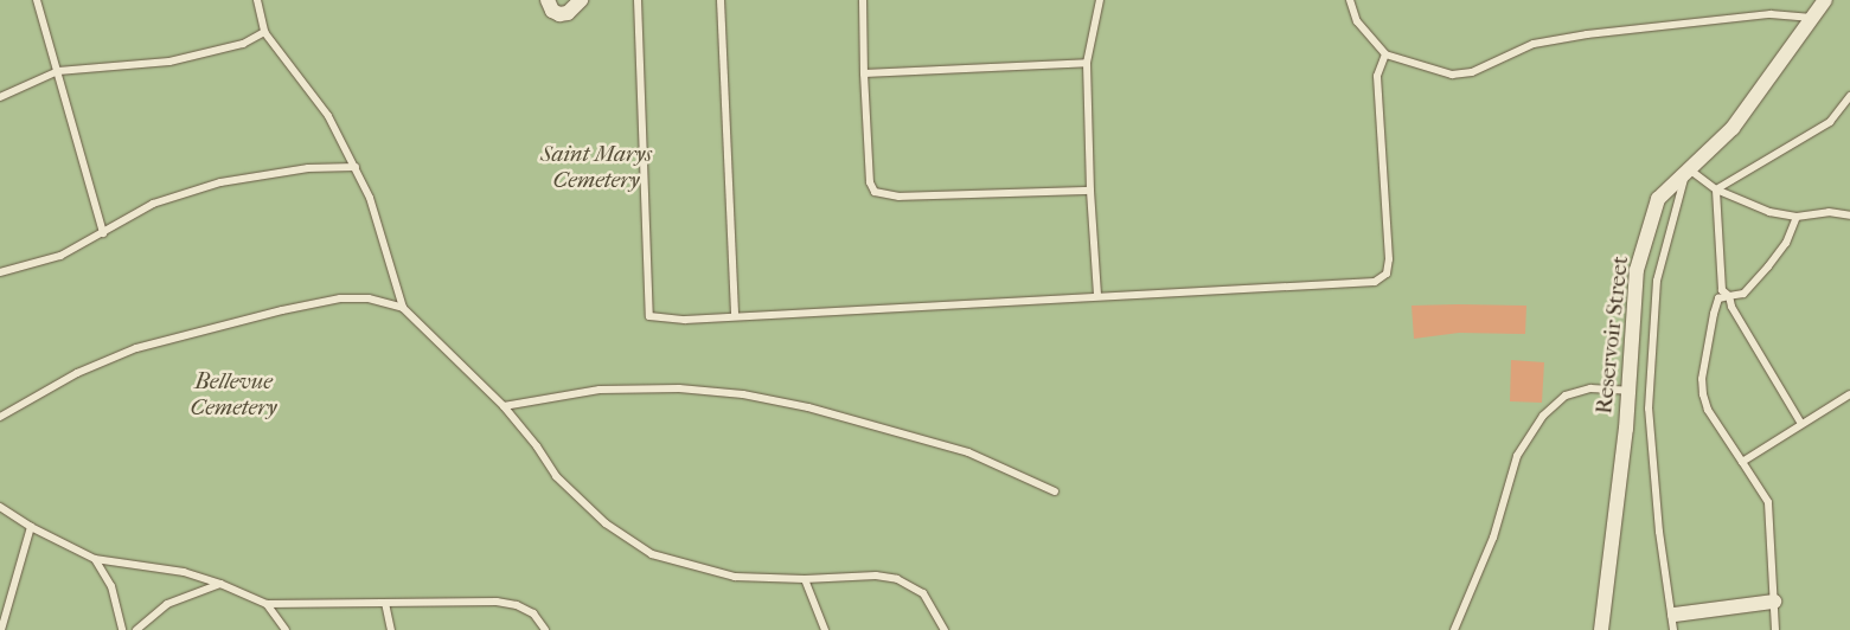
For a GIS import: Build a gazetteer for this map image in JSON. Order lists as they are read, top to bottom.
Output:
{
  "streets": {
    "street": ["Reservoir Street"]
  },
  "parks": ["Saint Marys Cemetery", "Bellevue Cemetery"]
}
